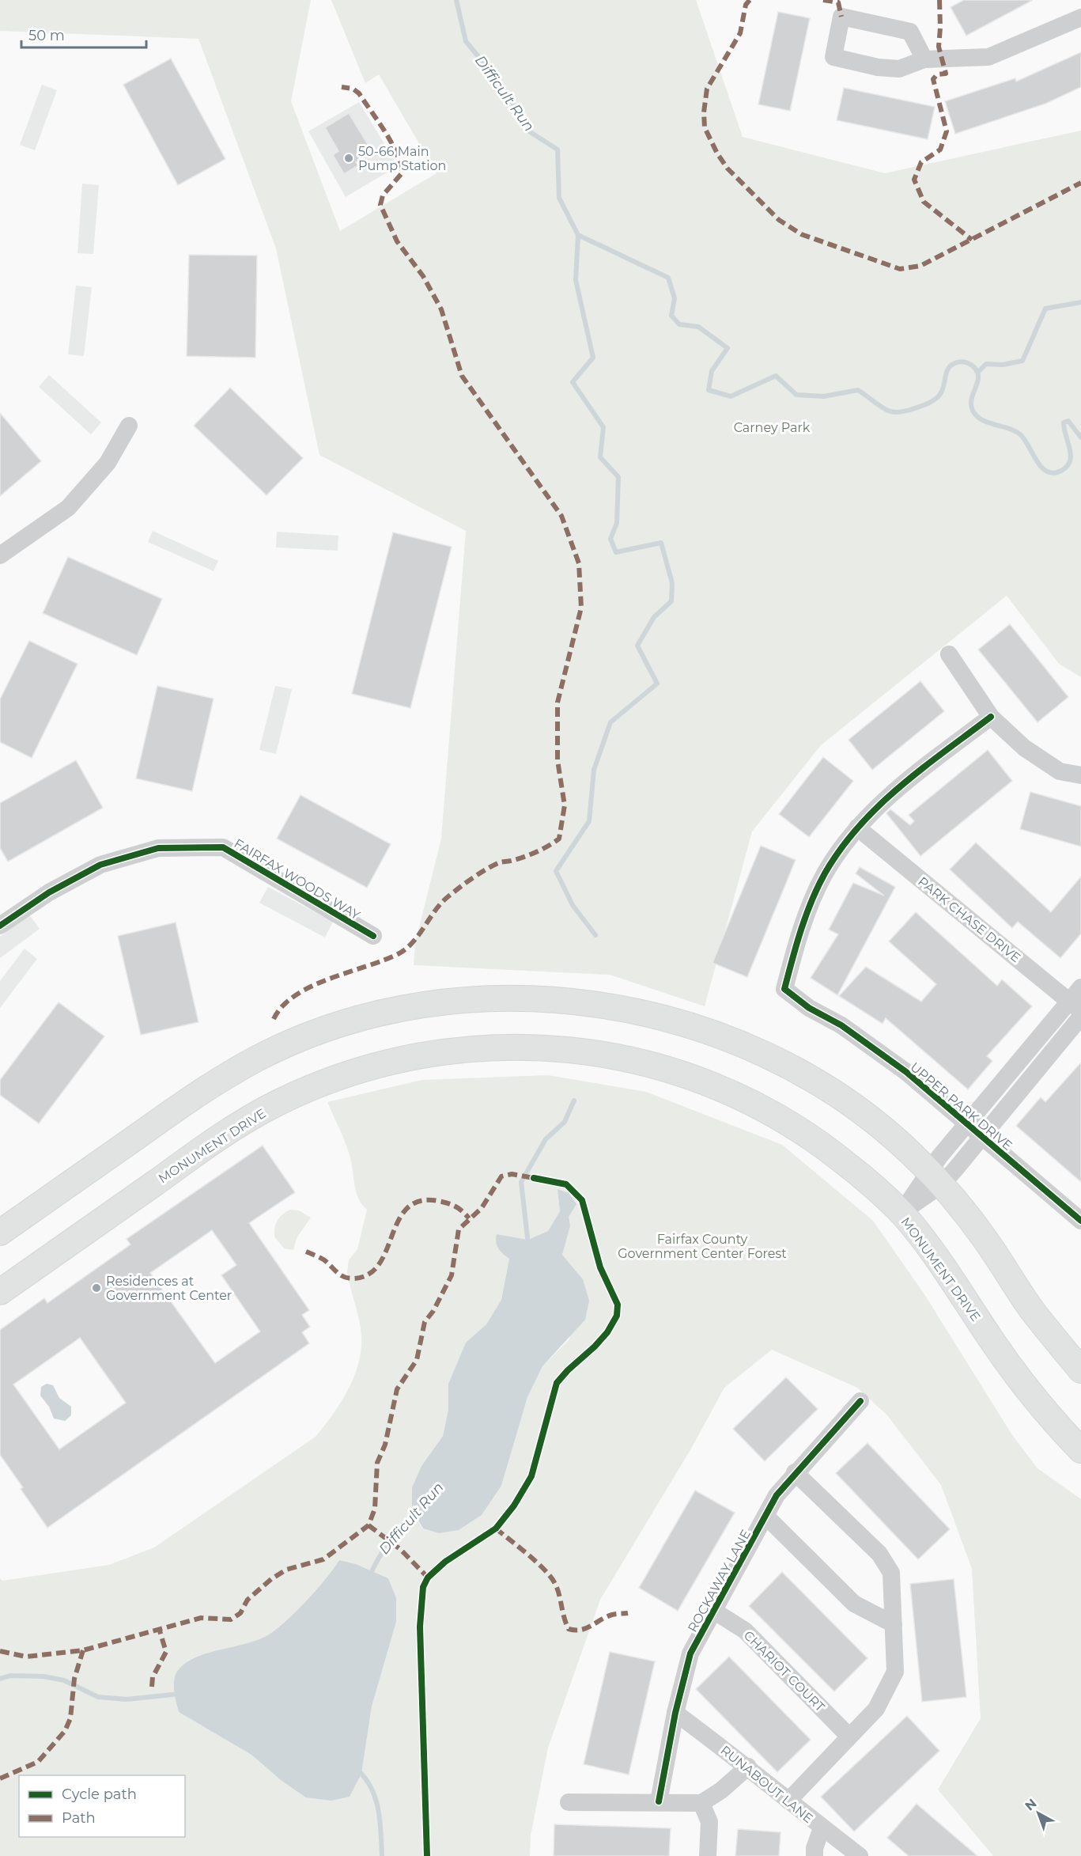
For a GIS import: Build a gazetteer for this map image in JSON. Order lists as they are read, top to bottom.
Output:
{
  "streets": {
    "main road": ["MONUMENT DRIVE"],
    "street": [
      "FAIRFAX WOODS WAY",
      "PARK CHASE DRIVE",
      "UPPER PARK DRIVE",
      "ROCKAWAY LANE",
      "CHARIOT COURT",
      "RUNABOUT LANE"
    ]
  },
  "crossings": [
    ["PARK CHASE DRIVE", "UPPER PARK DRIVE"],
    ["ROCKAWAY LANE", "CHARIOT COURT"],
    ["ROCKAWAY LANE", "RUNABOUT LANE"]
  ],
  "water": ["Difficult Run"],
  "parks": ["Carney Park", "Fairfax County Government Center Forest"],
  "places": ["50-66 Main Pump Station", "Residences at Government Center"],
  "legend": ["Cycle path", "Path"],
  "scale_bar": "50 m",
  "north": "top left"
}
